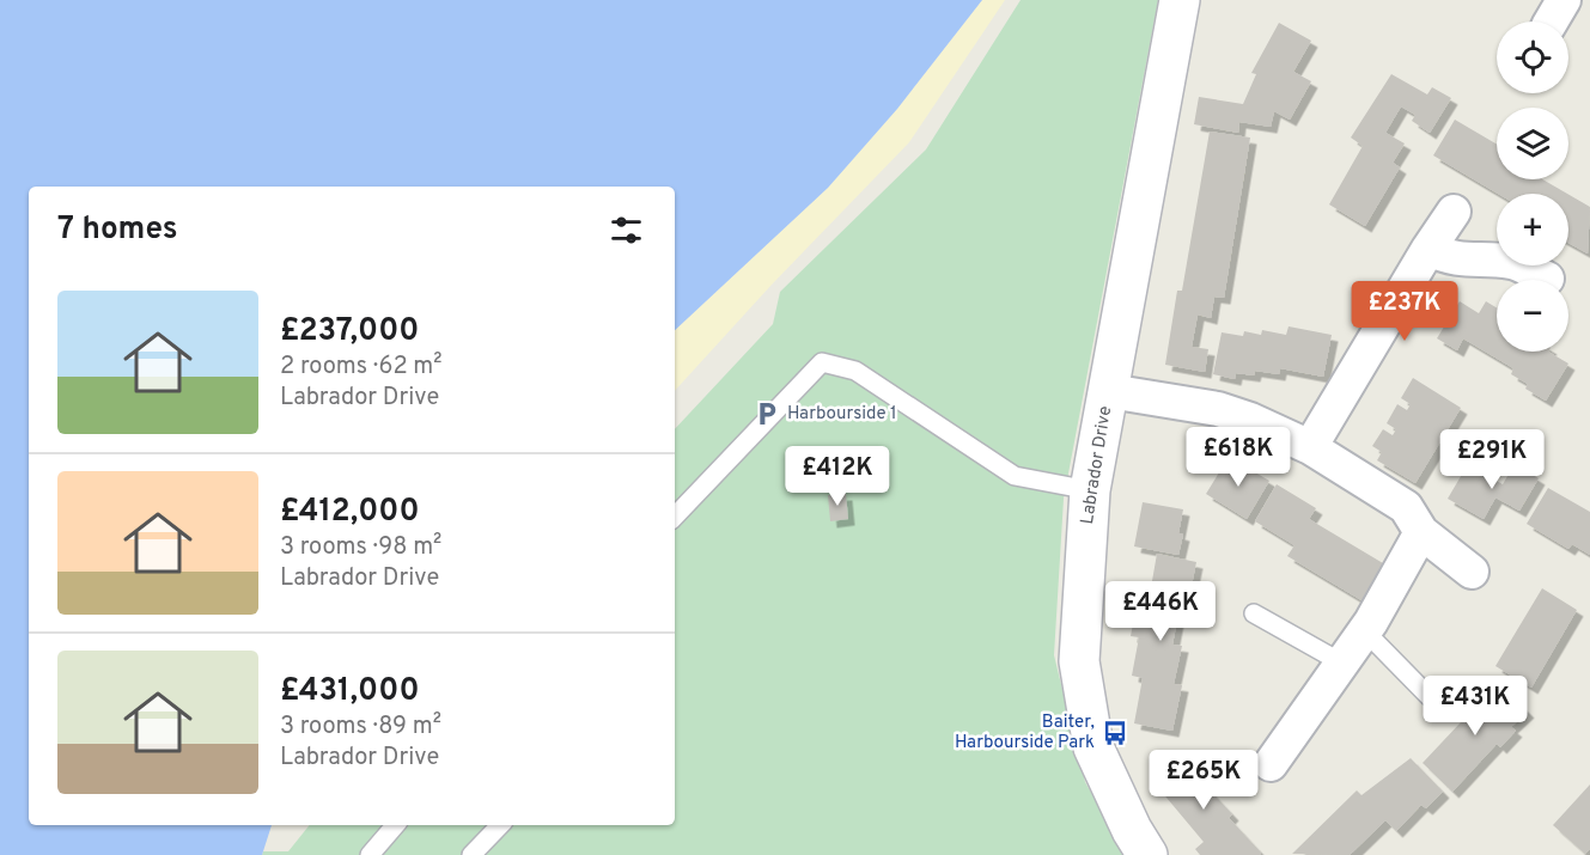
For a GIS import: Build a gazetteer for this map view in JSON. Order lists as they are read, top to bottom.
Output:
{
  "streets": {
    "street": ["Labrador Drive"]
  },
  "places": {
    "parking": ["Harbourside 1"],
    "bus stop": ["Baiter, Harbourside Park"]
  },
  "page": {
    "map_buttons": ["+", "−"],
    "heading": "7 homes",
    "list": [
      {
        "name": "£237,000",
        "note": "2 rooms · 62 m² · Labrador Drive"
      },
      {
        "name": "£412,000",
        "note": "3 rooms · 98 m² · Labrador Drive"
      },
      {
        "name": "£431,000",
        "note": "3 rooms · 89 m² · Labrador Drive"
      }
    ],
    "price": [
      "£237K",
      "£618K",
      "£291K",
      "£412K",
      "£446K",
      "£431K",
      "£265K"
    ]
  }
}
